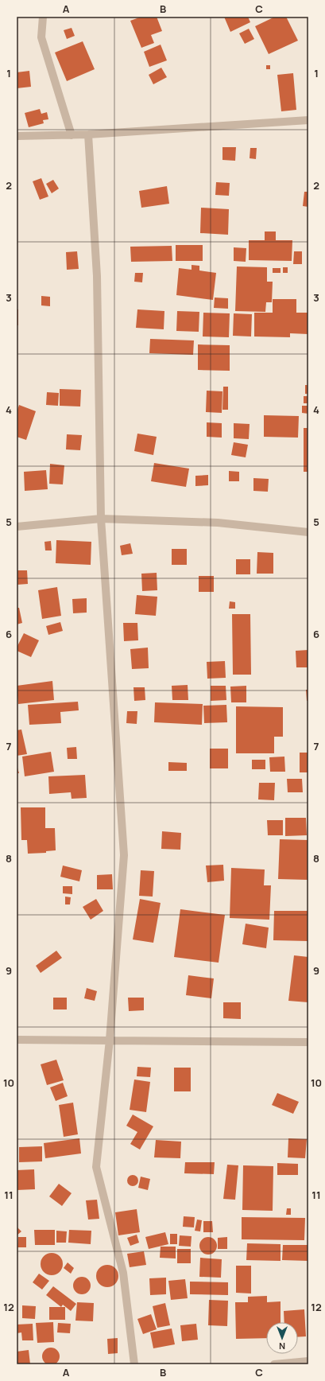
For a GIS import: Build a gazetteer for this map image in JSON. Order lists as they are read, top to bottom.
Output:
{
  "north": "bottom",
  "grid": {
    "columns": ["A", "B", "C"],
    "rows": [
      "1",
      "2",
      "3",
      "4",
      "5",
      "6",
      "7",
      "8",
      "9",
      "10",
      "11",
      "12"
    ]
  }
}
